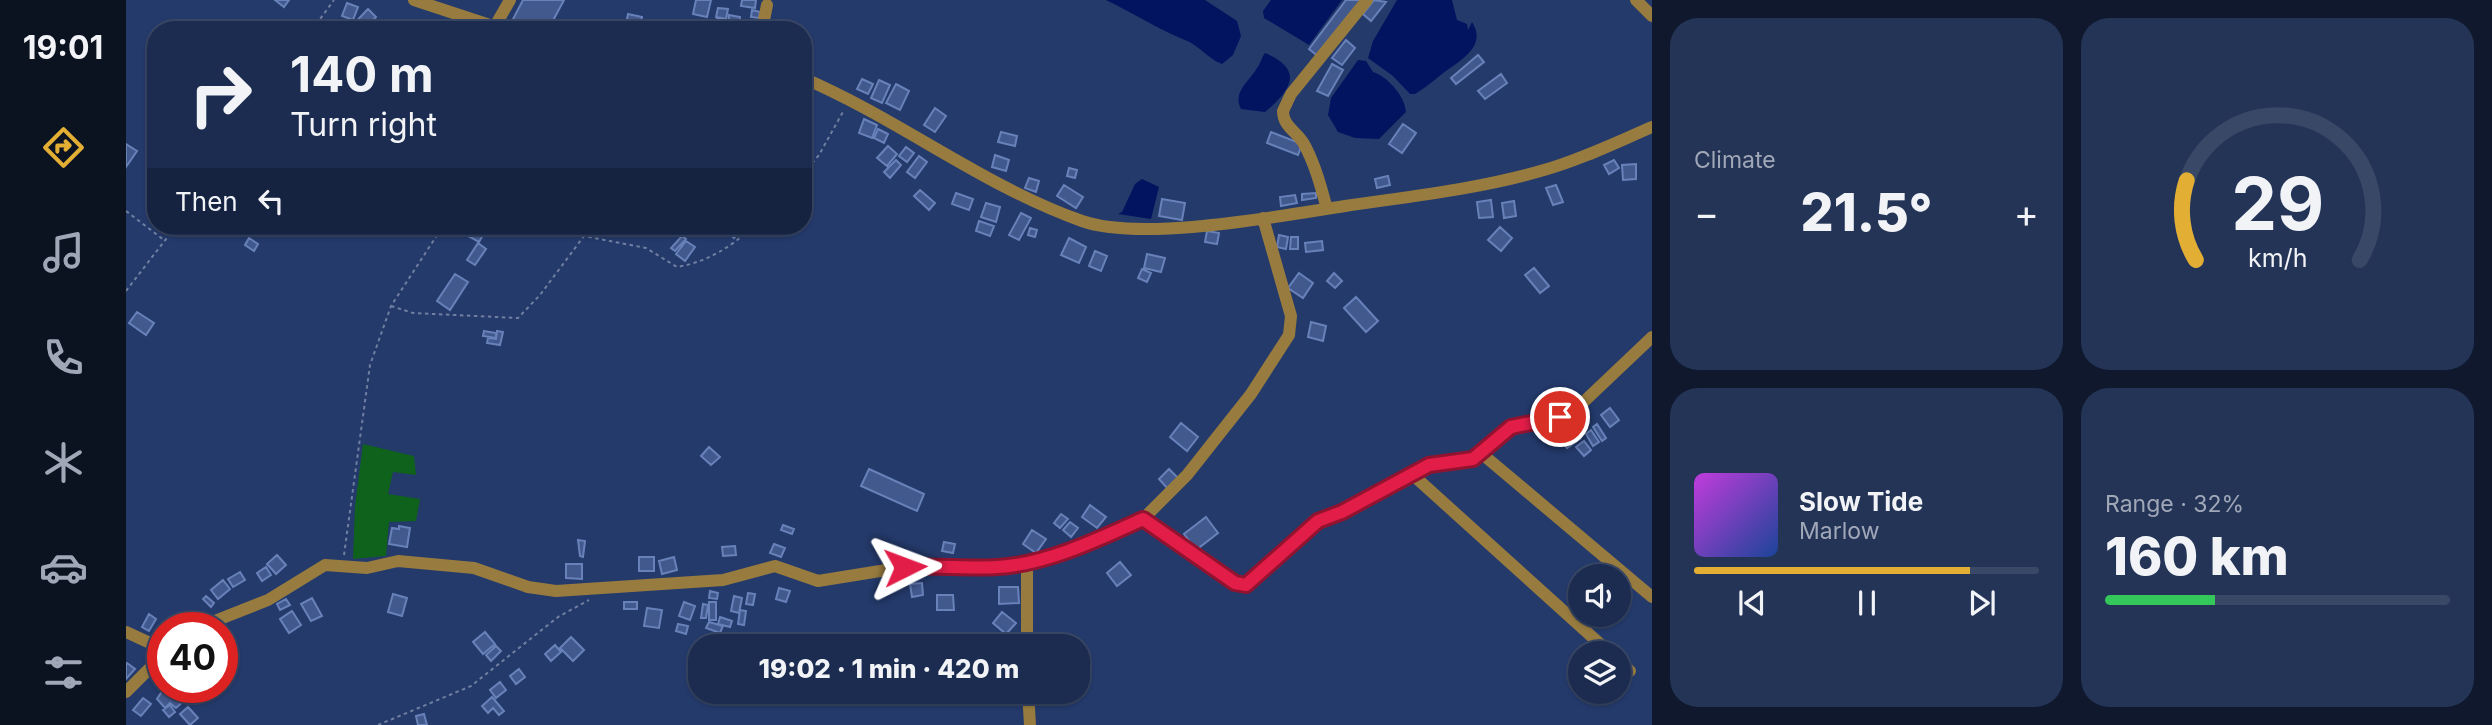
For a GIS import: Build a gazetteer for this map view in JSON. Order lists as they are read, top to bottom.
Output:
{
  "page": {
    "tabs": "19:01",
    "tile": [
      "Climate",
      ["Range · 32%", "160 km"]
    ],
    "turn": ["140 m", "Turn right"],
    "then": "Then",
    "heat": ["−", "21.5°", "+"],
    "song": ["Slow Tide", "Marlow"],
    "limit": "40",
    "trip": "19:02 · 1 min · 420 m",
    "gauge": ["29", "km/h"]
  }
}
